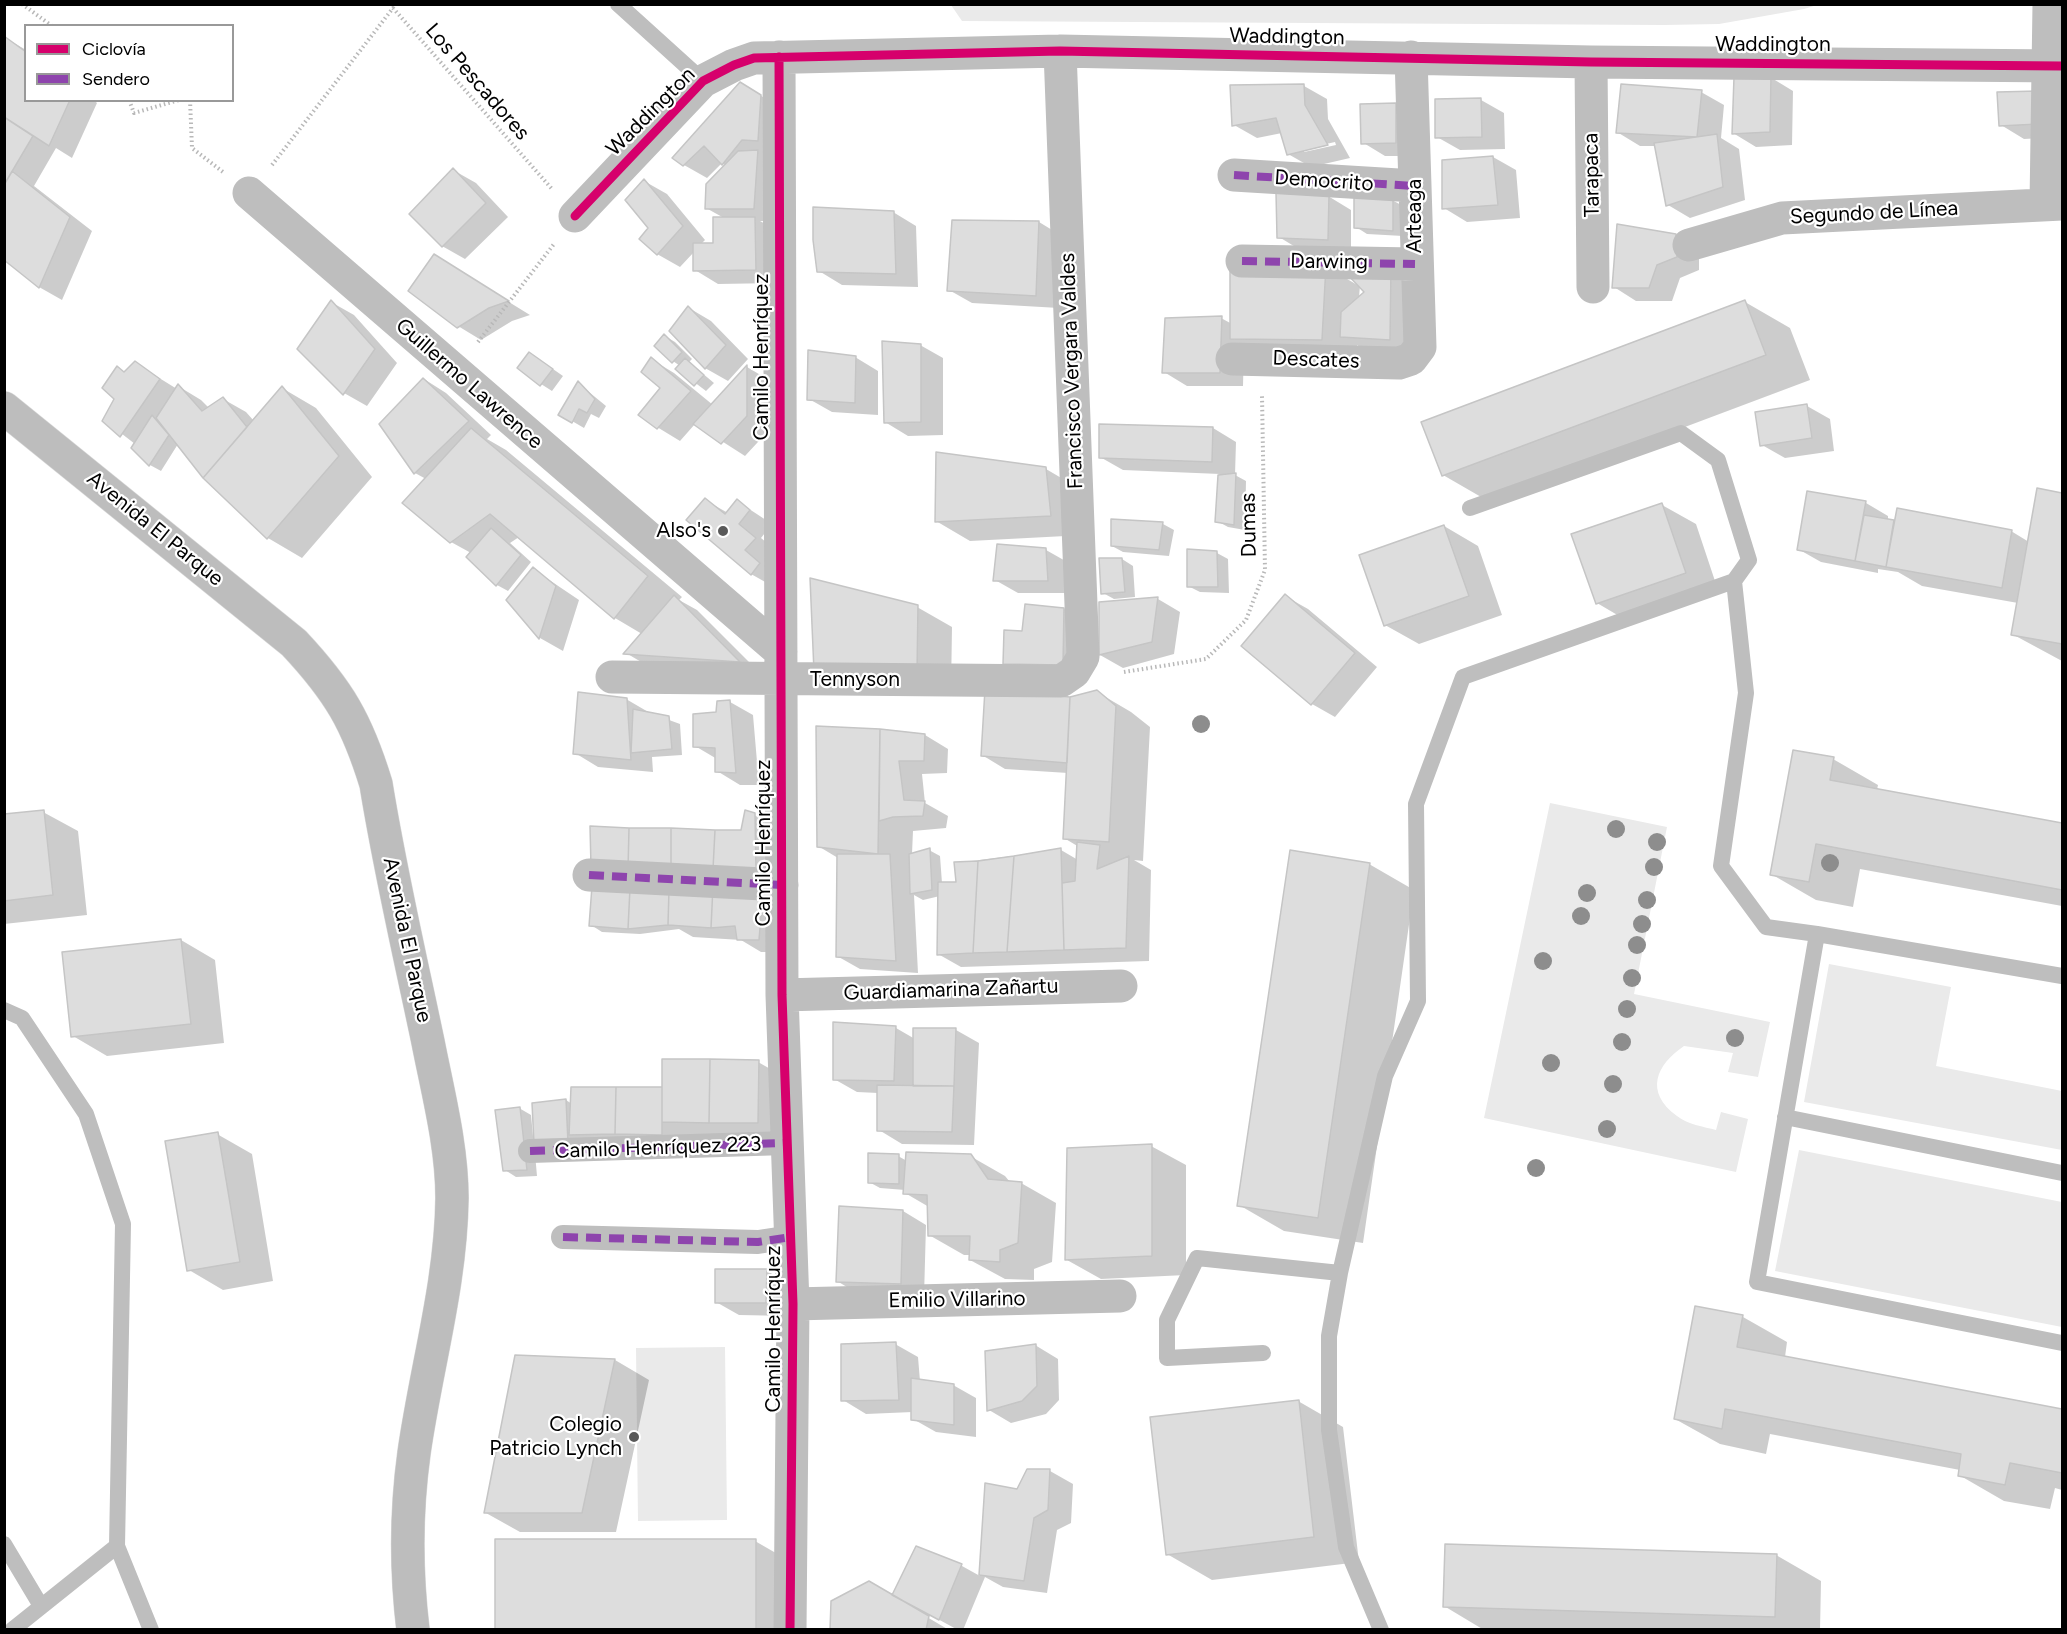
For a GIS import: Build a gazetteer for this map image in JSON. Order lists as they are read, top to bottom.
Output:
{
  "streets": {
    "main road": ["Avenida El Parque"],
    "street": [
      "Waddington",
      "Tarapaca",
      "Democrito",
      "Segundo de Línea",
      "Arteaga",
      "Darwing",
      "Camilo Henríquez",
      "Descates",
      "Francisco Vergara Valdes",
      "Guillermo Lawrence",
      "Tennyson",
      "Guardiamarina Zañartu",
      "Camilo Henríquez 223",
      "Emilio Villarino"
    ],
    "path": ["Los Pescadores", "Dumas"]
  },
  "crossings": [
    ["Waddington", "Los Pescadores"],
    ["Waddington", "Tarapaca"],
    ["Waddington", "Arteaga"],
    ["Waddington", "Camilo Henríquez"],
    ["Waddington", "Francisco Vergara Valdes"],
    ["Los Pescadores", "Guillermo Lawrence"],
    ["Democrito", "Arteaga"],
    ["Arteaga", "Darwing"],
    ["Arteaga", "Descates"],
    ["Camilo Henríquez", "Guillermo Lawrence"],
    ["Camilo Henríquez", "Tennyson"],
    ["Camilo Henríquez", "Guardiamarina Zañartu"],
    ["Camilo Henríquez", "Camilo Henríquez 223"],
    ["Camilo Henríquez", "Emilio Villarino"],
    ["Descates", "Dumas"],
    ["Francisco Vergara Valdes", "Tennyson"],
    ["Guillermo Lawrence", "Tennyson"]
  ],
  "places": ["Also's", "Colegio Patricio Lynch"],
  "legend": ["Ciclovía", "Sendero"]
}
